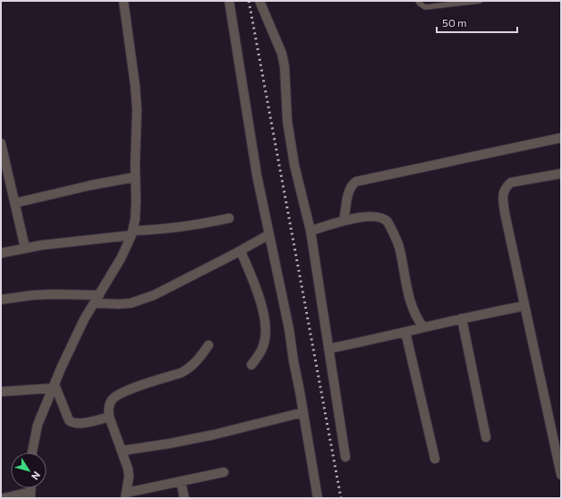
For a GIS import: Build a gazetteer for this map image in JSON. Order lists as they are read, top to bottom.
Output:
{
  "scale_bar": "50 m",
  "north": "bottom right"
}
